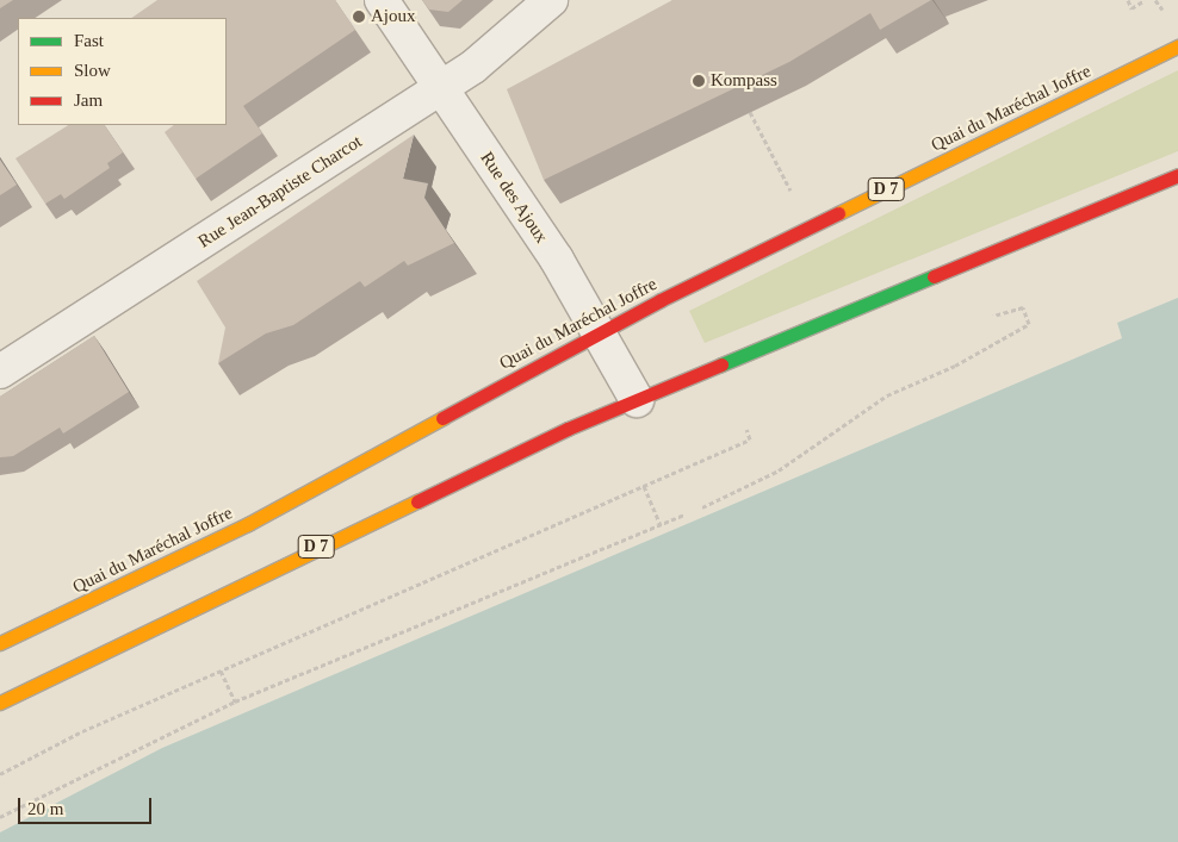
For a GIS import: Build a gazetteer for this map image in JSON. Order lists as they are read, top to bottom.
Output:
{
  "streets": {
    "main road": ["Quai du Maréchal Joffre", "D 7"],
    "street": ["Rue Jean-Baptiste Charcot", "Rue des Ajoux"]
  },
  "crossings": [
    ["Quai du Maréchal Joffre", "Rue des Ajoux"],
    ["D 7", "Rue des Ajoux"],
    ["Rue Jean-Baptiste Charcot", "Rue des Ajoux"]
  ],
  "places": ["Ajoux", "Kompass"],
  "legend": ["Fast", "Slow", "Jam"],
  "scale_bar": "20 m"
}
